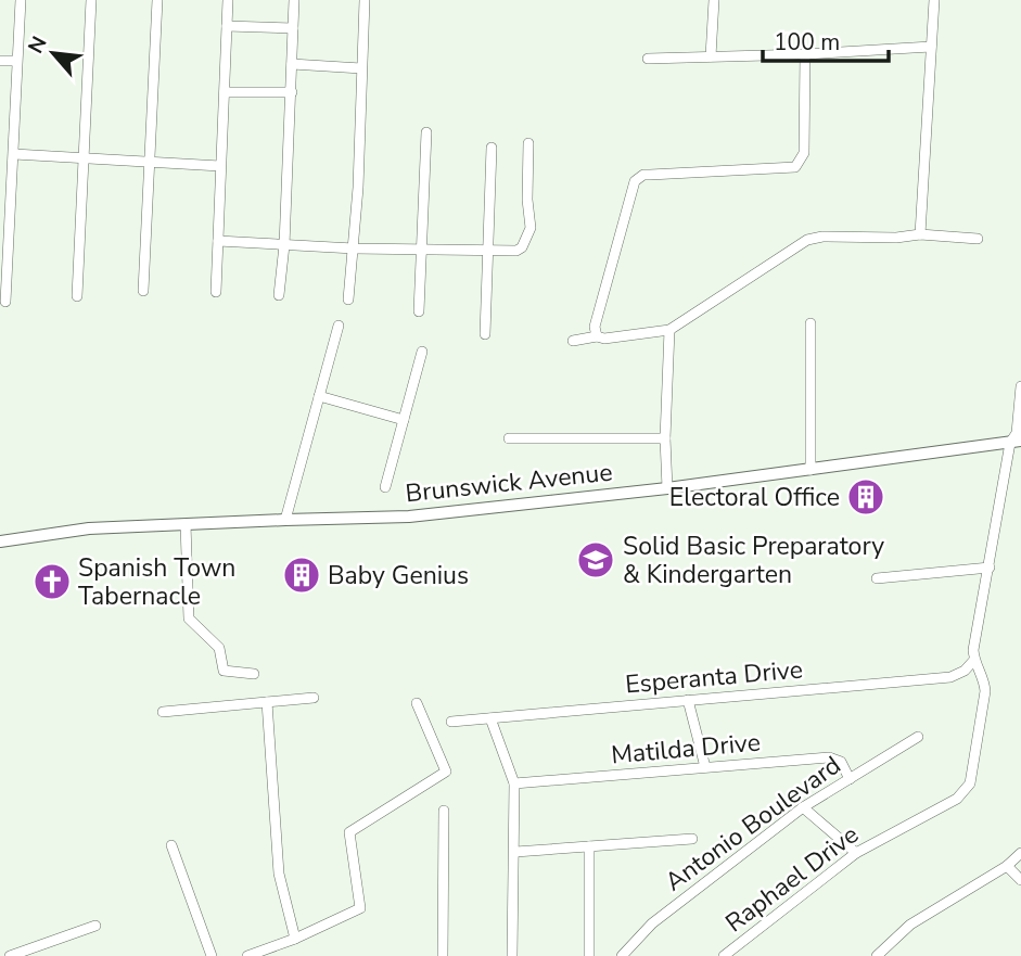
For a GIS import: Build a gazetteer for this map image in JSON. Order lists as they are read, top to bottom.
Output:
{
  "streets": {
    "main road": ["Brunswick Avenue"],
    "street": [
      "Esperanta Drive",
      "Matilda Drive",
      "Antonio Boulevard",
      "Raphael Drive"
    ]
  },
  "crossings": [
    ["Esperanta Drive", "Raphael Drive"],
    ["Matilda Drive", "Antonio Boulevard"]
  ],
  "places": {
    "building": ["Electoral Office", "Baby Genius"],
    "school or university": ["Solid Basic Preparatory & Kindergarten"],
    "church": ["Spanish Town Tabernacle"]
  },
  "scale_bar": "100 m",
  "north": "top left"
}
